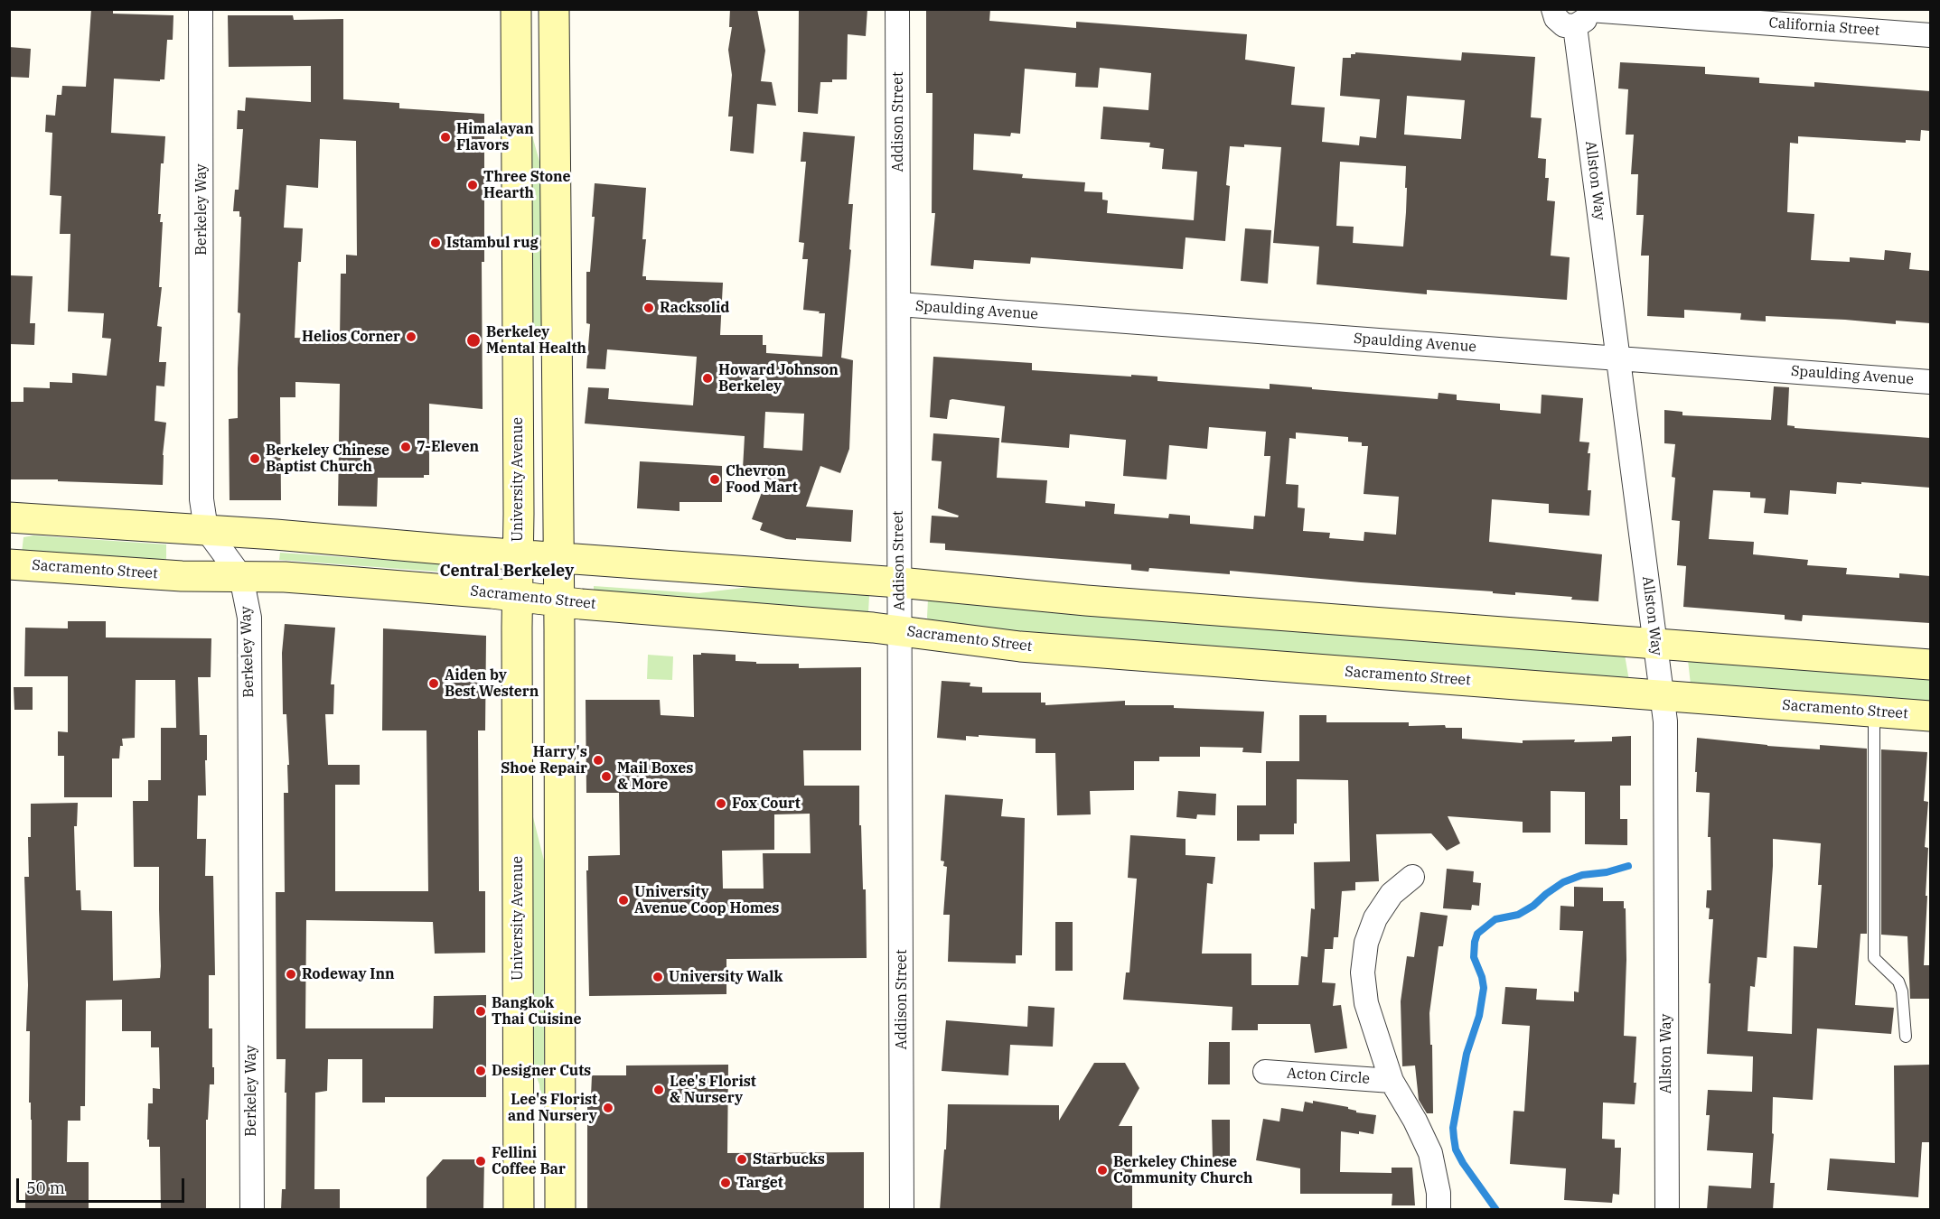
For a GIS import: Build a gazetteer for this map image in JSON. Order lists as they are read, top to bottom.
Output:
{
  "streets": {
    "street": [
      "California Street",
      "Addison Street",
      "Allston Way",
      "Berkeley Way",
      "Spaulding Avenue",
      "University Avenue",
      "Sacramento Street",
      "Acton Circle"
    ]
  },
  "crossings": [
    ["California Street", "Allston Way"],
    ["Addison Street", "Spaulding Avenue"],
    ["Addison Street", "Sacramento Street"],
    ["Allston Way", "Spaulding Avenue"],
    ["Allston Way", "Sacramento Street"],
    ["Berkeley Way", "Sacramento Street"],
    ["University Avenue", "Sacramento Street"]
  ],
  "districts": ["Central Berkeley"],
  "places": [
    "Himalayan Flavors",
    "Three Stone Hearth",
    "Istambul rug",
    "Racksolid",
    "Helios Corner",
    "Berkeley Mental Health",
    "Howard Johnson Berkeley",
    "7-Eleven",
    "Berkeley Chinese Baptist Church",
    "Chevron Food Mart",
    "Aiden by Best Western",
    "Harry's Shoe Repair",
    "Mail Boxes & More",
    "Fox Court",
    "University Avenue Coop Homes",
    "Rodeway Inn",
    "University Walk",
    "Bangkok Thai Cuisine",
    "Designer Cuts",
    "Lee's Florist & Nursery",
    "Lee's Florist and Nursery",
    "Starbucks",
    "Fellini Coffee Bar",
    "Berkeley Chinese Community Church",
    "Target"
  ],
  "scale_bar": "50 m"
}
